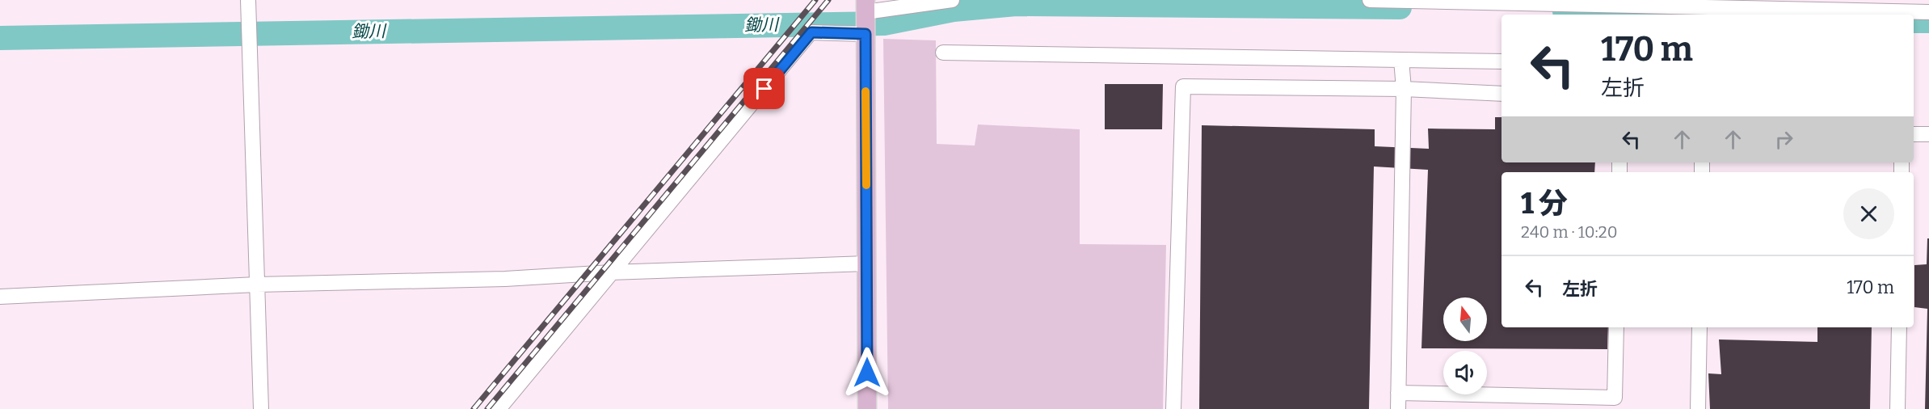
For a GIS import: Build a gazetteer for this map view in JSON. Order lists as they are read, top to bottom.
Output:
{
  "water": ["鋤川"],
  "north": "top",
  "page": {
    "turn": ["170 m", "左折"],
    "heading": ["1 分", "240 m · 10:20"],
    "list": [
      {
        "name": "左折",
        "value": "170 m"
      }
    ]
  }
}
